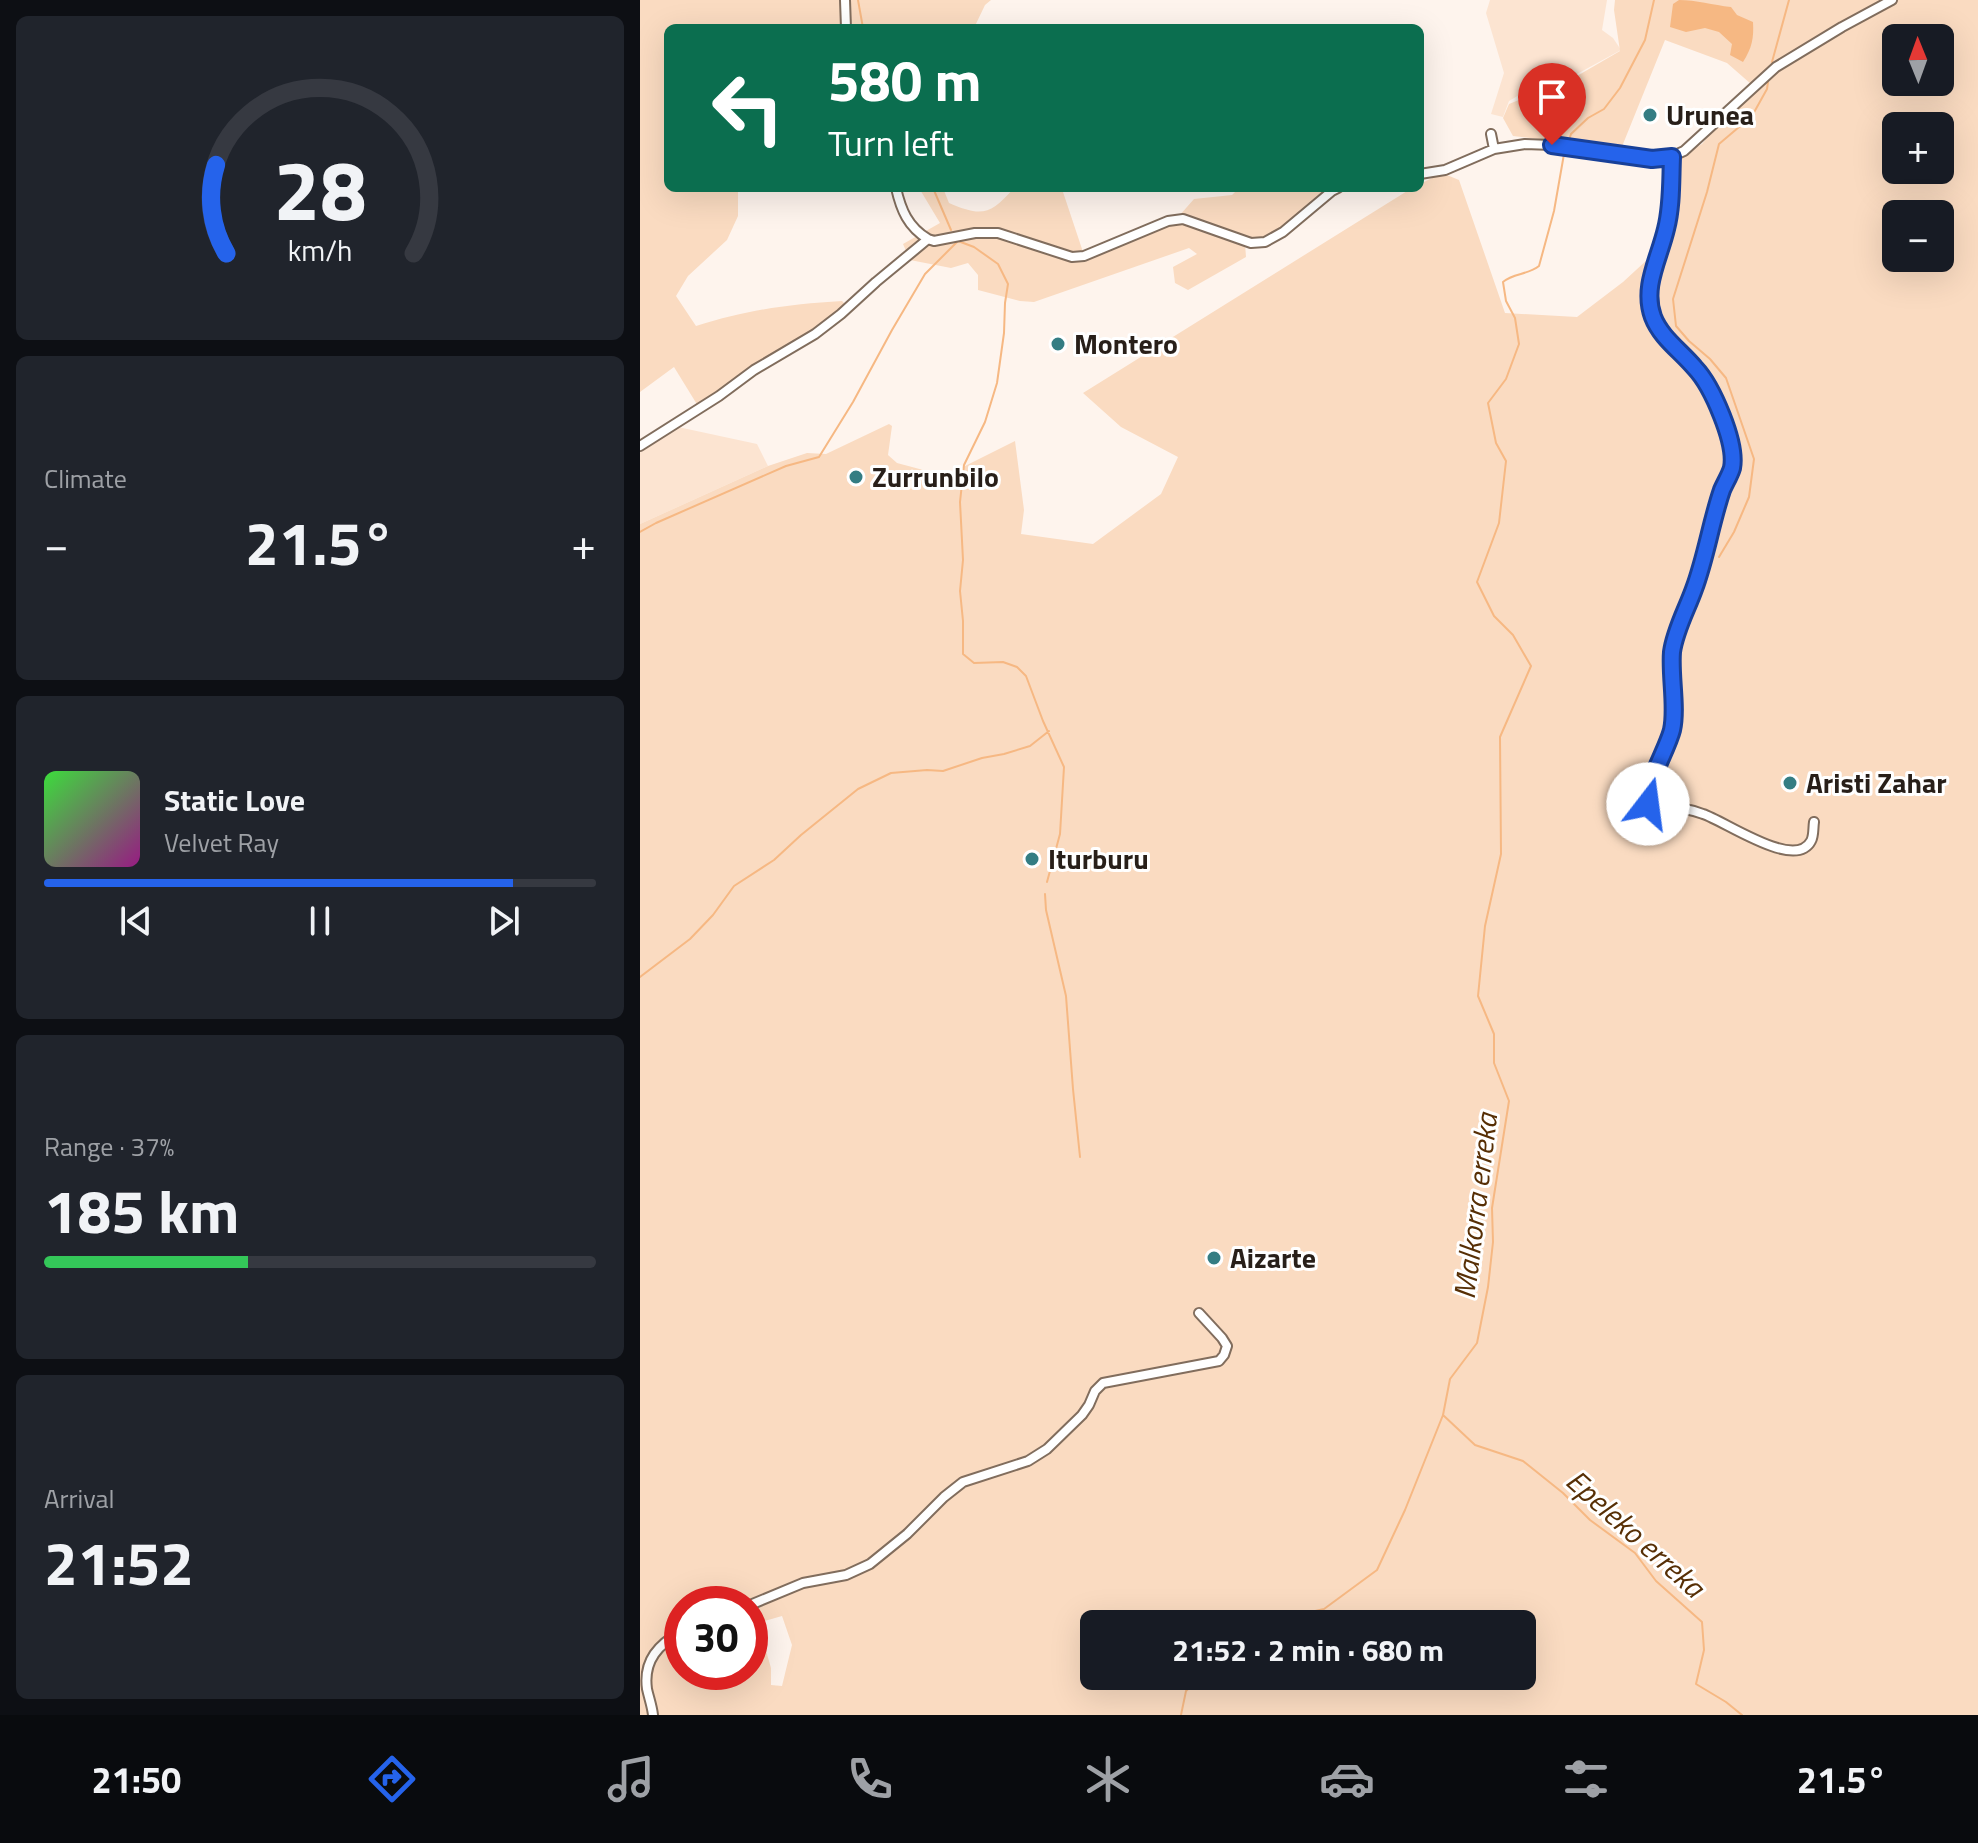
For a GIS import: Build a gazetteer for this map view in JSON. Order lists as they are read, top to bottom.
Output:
{
  "water": ["Malkorra erreka", "Epeleko erreka"],
  "places": [
    "Urunea",
    "Montero",
    "Zurrunbilo",
    "Aristi Zahar",
    "Iturburu",
    "Aizarte"
  ],
  "north": "top",
  "page": {
    "map_buttons": ["+", "−"],
    "turn": ["580 m", "Turn left"],
    "tile": [
      "Climate",
      ["Range · 37%", "185 km"],
      ["Arrival", "21:52"]
    ],
    "heat": ["−", "21.5°", "+"],
    "song": ["Static Love", "Velvet Ray"],
    "limit": "30",
    "trip": "21:52 · 2 min · 680 m",
    "tabs": ["21:50", "21.5°"],
    "gauge": ["28", "km/h"]
  }
}
